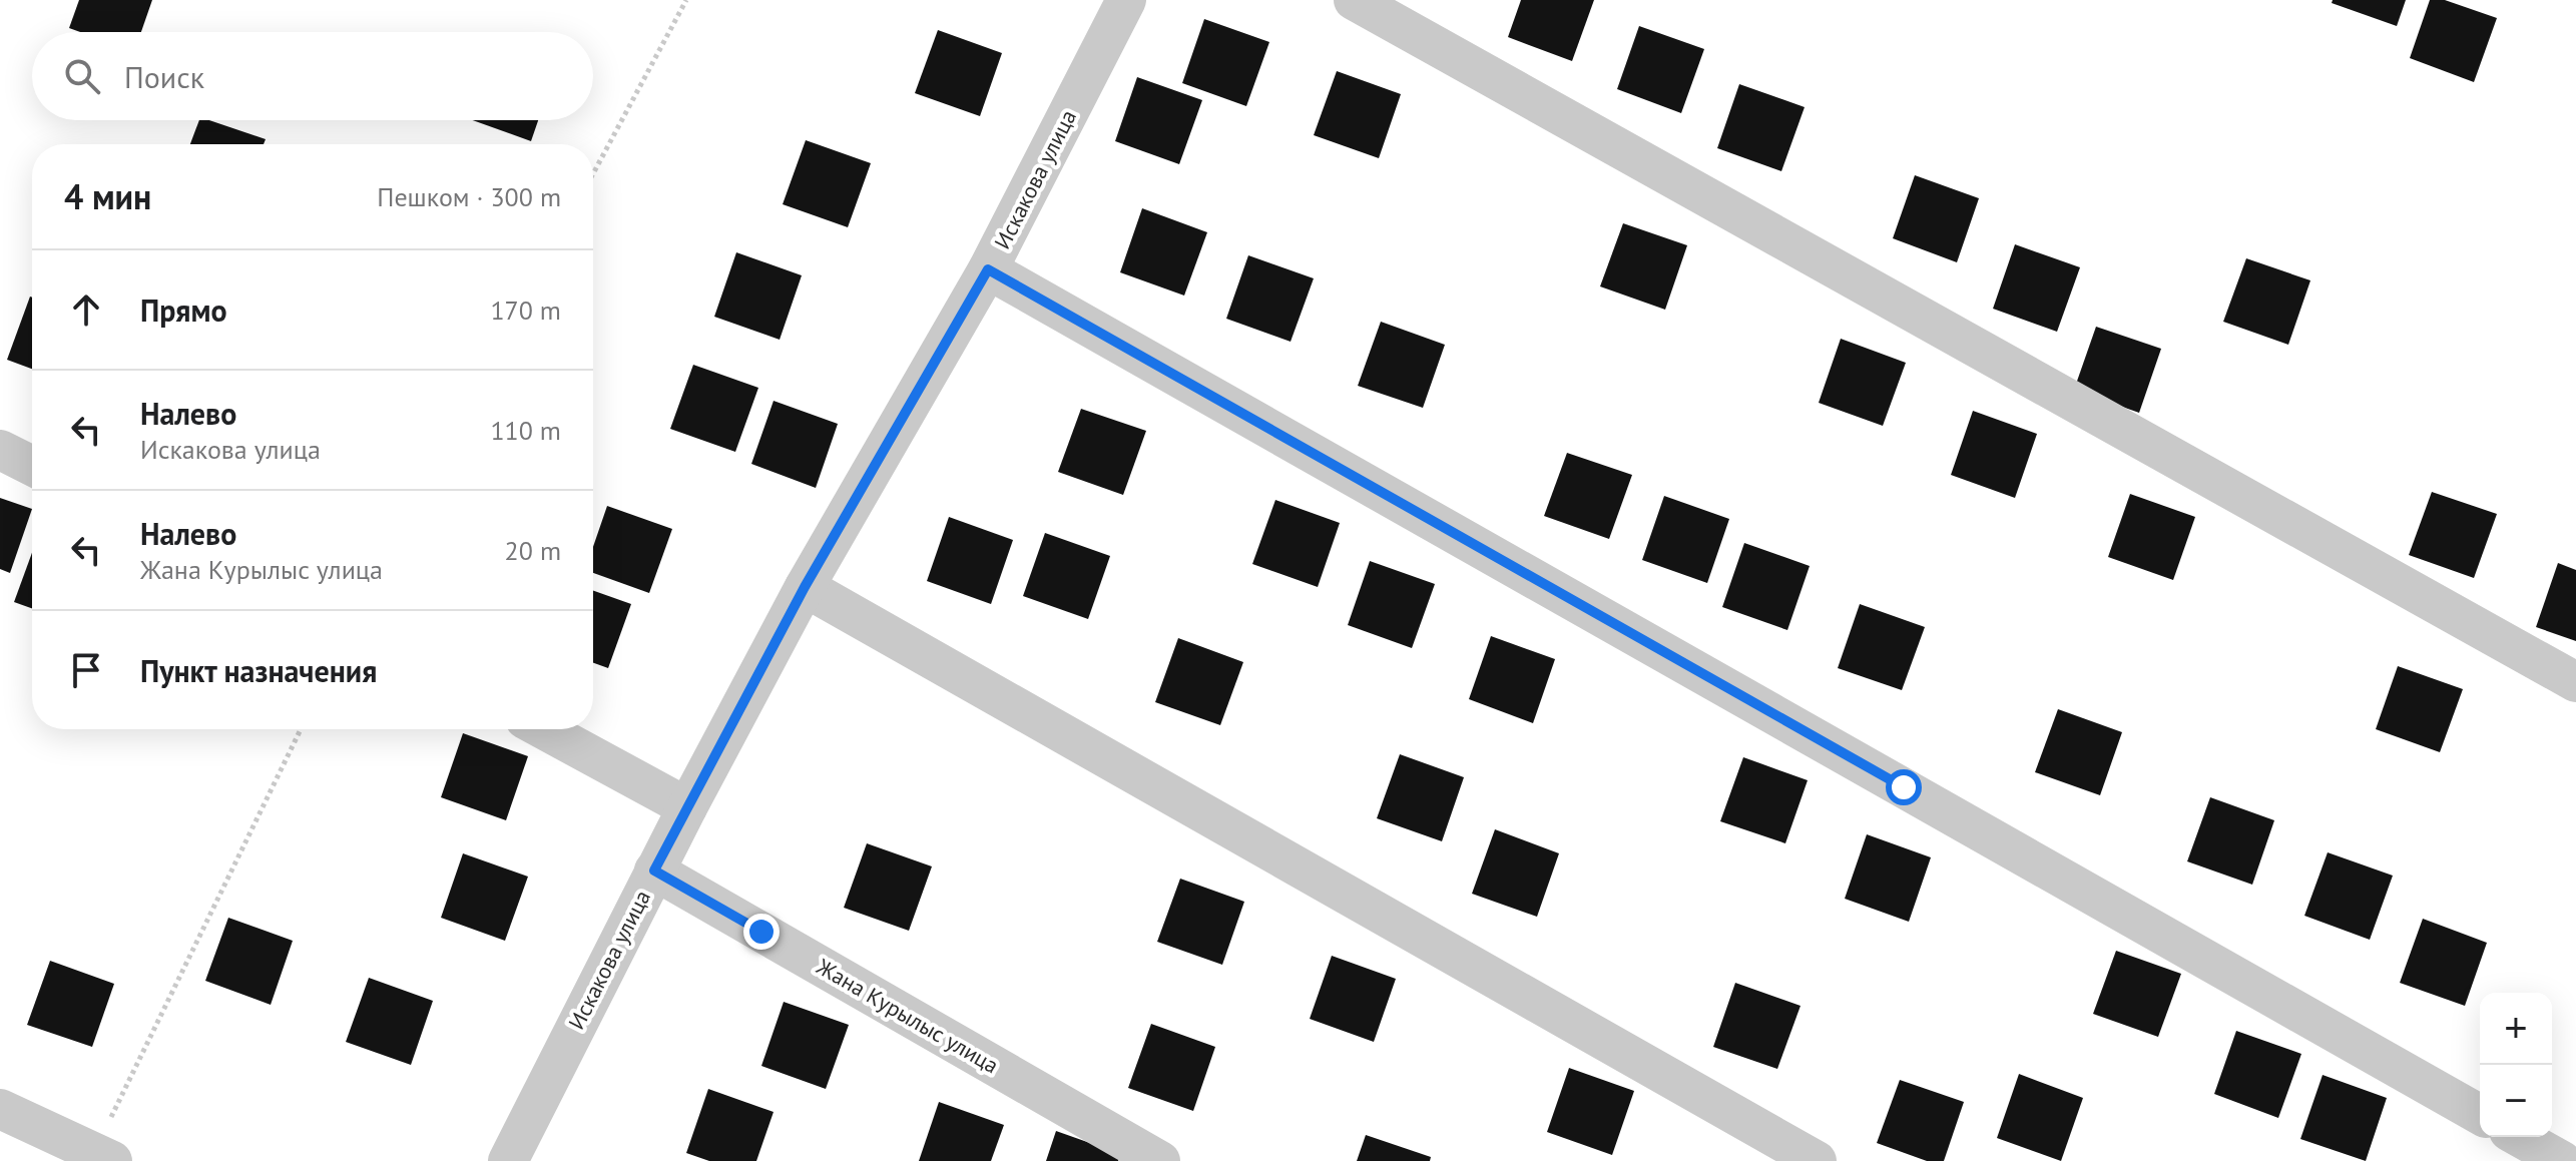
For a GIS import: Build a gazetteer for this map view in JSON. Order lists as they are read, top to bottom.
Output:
{
  "streets": {
    "street": ["Искакова улица", "Жана Курылыс улица"]
  },
  "crossings": [
    ["Искакова улица", "Жана Курылыс улица"]
  ],
  "page": {
    "search": "Поиск",
    "heading": ["4 мин", "Пешком · 300 m"],
    "list": [
      ["Прямо", "170 m"],
      ["Налево", "Искакова улица", "110 m"],
      ["Налево", "Жана Курылыс улица", "20 m"],
      "Пункт назначения"
    ],
    "map_buttons": ["+", "−"]
  }
}
